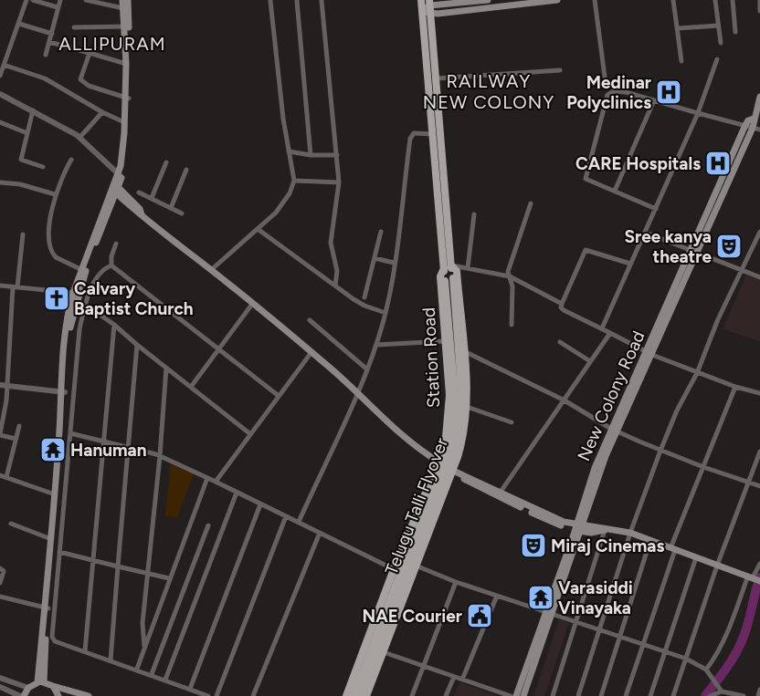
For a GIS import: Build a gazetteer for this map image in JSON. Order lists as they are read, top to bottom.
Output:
{
  "streets": {
    "main road": ["Station Road", "New Colony Road", "Telugu Talli Flyover"]
  },
  "crossings": [
    ["Station Road", "Telugu Talli Flyover"]
  ],
  "districts": ["ALLIPURAM", "RAILWAY NEW COLONY"],
  "places": {
    "hospital": ["Medinar Polyclinics", "CARE Hospitals"],
    "theatre": ["Sree kanya theatre", "Miraj Cinemas"],
    "church": ["Calvary Baptist Church"],
    "temple": ["Hanuman", "Varasiddi Vinayaka"],
    "public building": ["NAE Courier"]
  }
}
